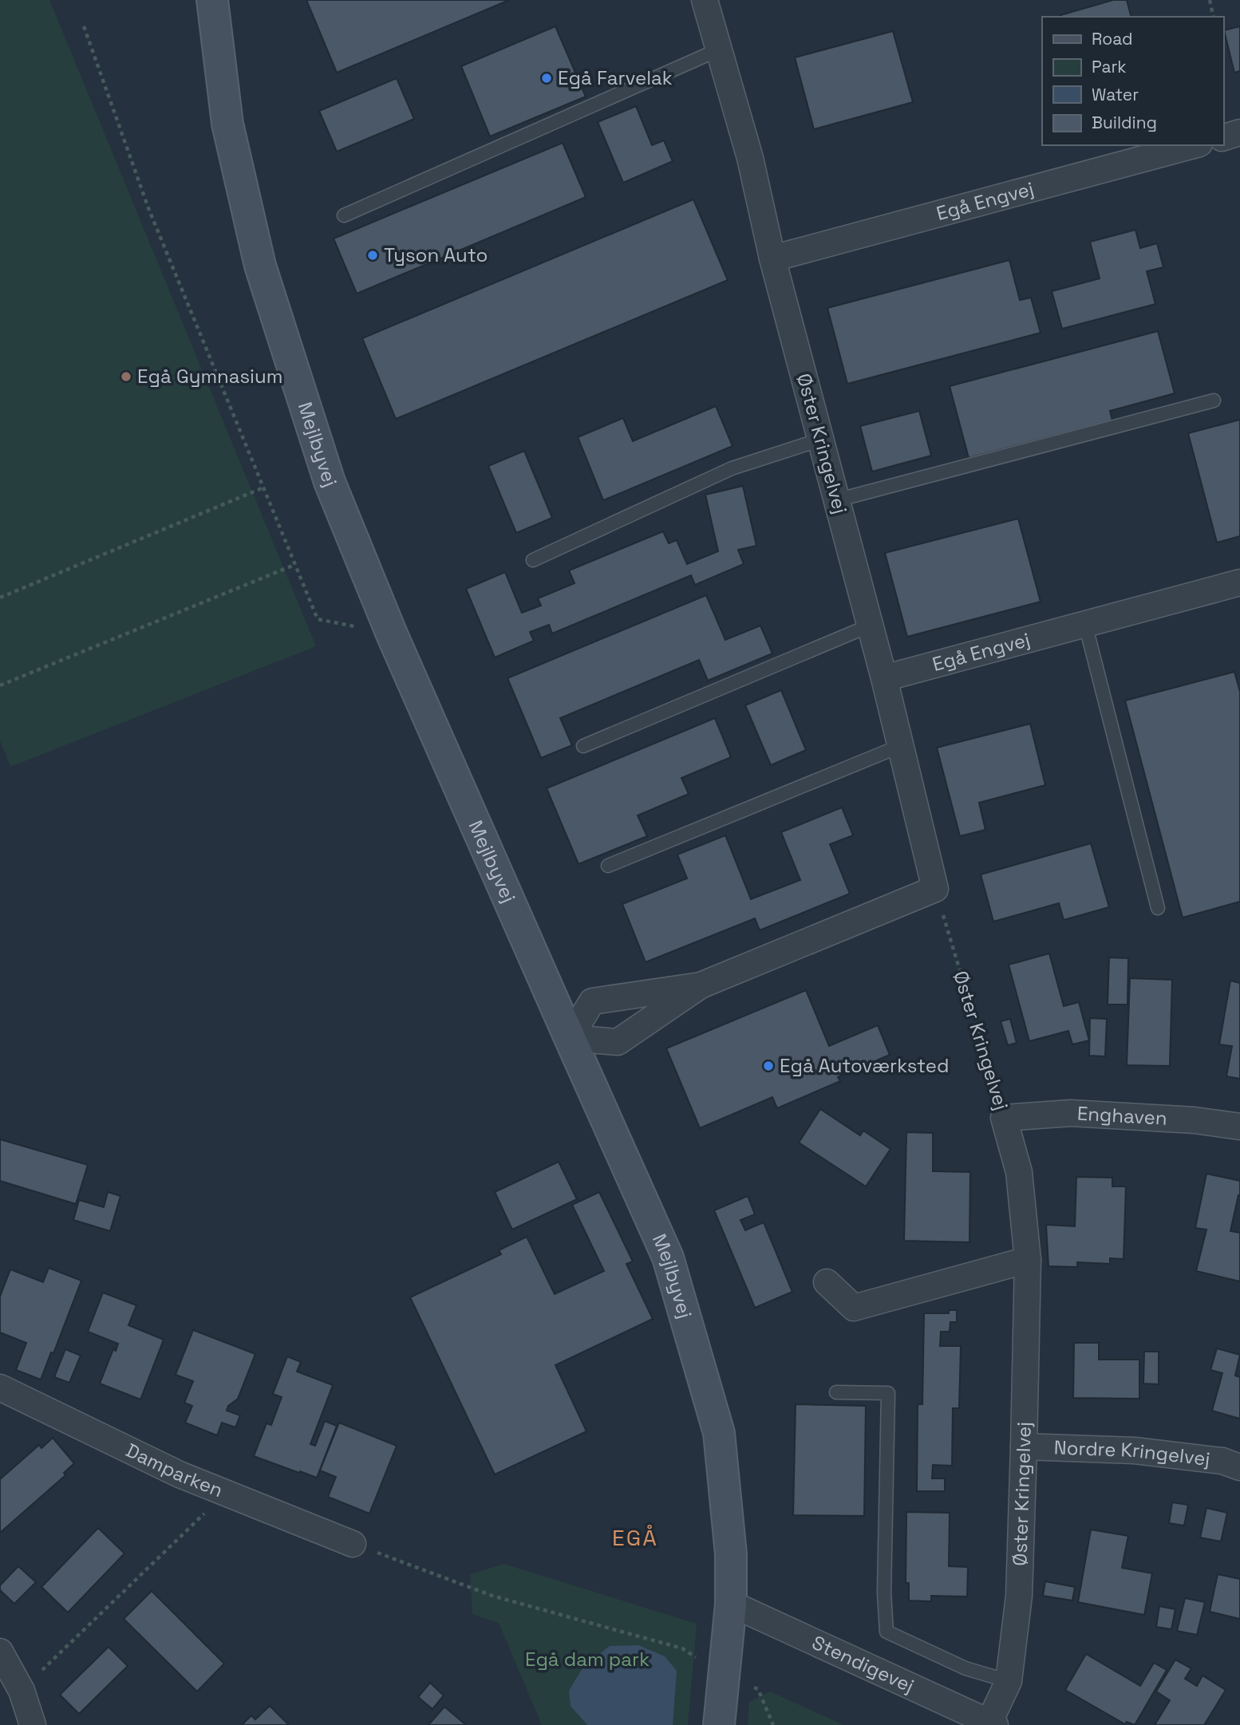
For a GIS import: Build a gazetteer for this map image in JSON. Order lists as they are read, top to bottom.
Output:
{
  "streets": {
    "street": [
      "Egå Engvej",
      "Mejlbyvej",
      "Øster Kringelvej",
      "Enghaven",
      "Nordre Kringelvej",
      "Damparken",
      "Stendigevej"
    ]
  },
  "crossings": [
    ["Egå Engvej", "Øster Kringelvej"],
    ["Mejlbyvej", "Stendigevej"],
    ["Øster Kringelvej", "Enghaven"],
    ["Øster Kringelvej", "Nordre Kringelvej"],
    ["Øster Kringelvej", "Stendigevej"]
  ],
  "districts": ["EGÅ"],
  "parks": ["Egå dam park"],
  "places": [
    "Egå Farvelak",
    "Tyson Auto",
    "Egå Gymnasium",
    "Egå Autoværksted"
  ],
  "legend": [
    "Road",
    "Park",
    "Water",
    "Building"
  ]
}
